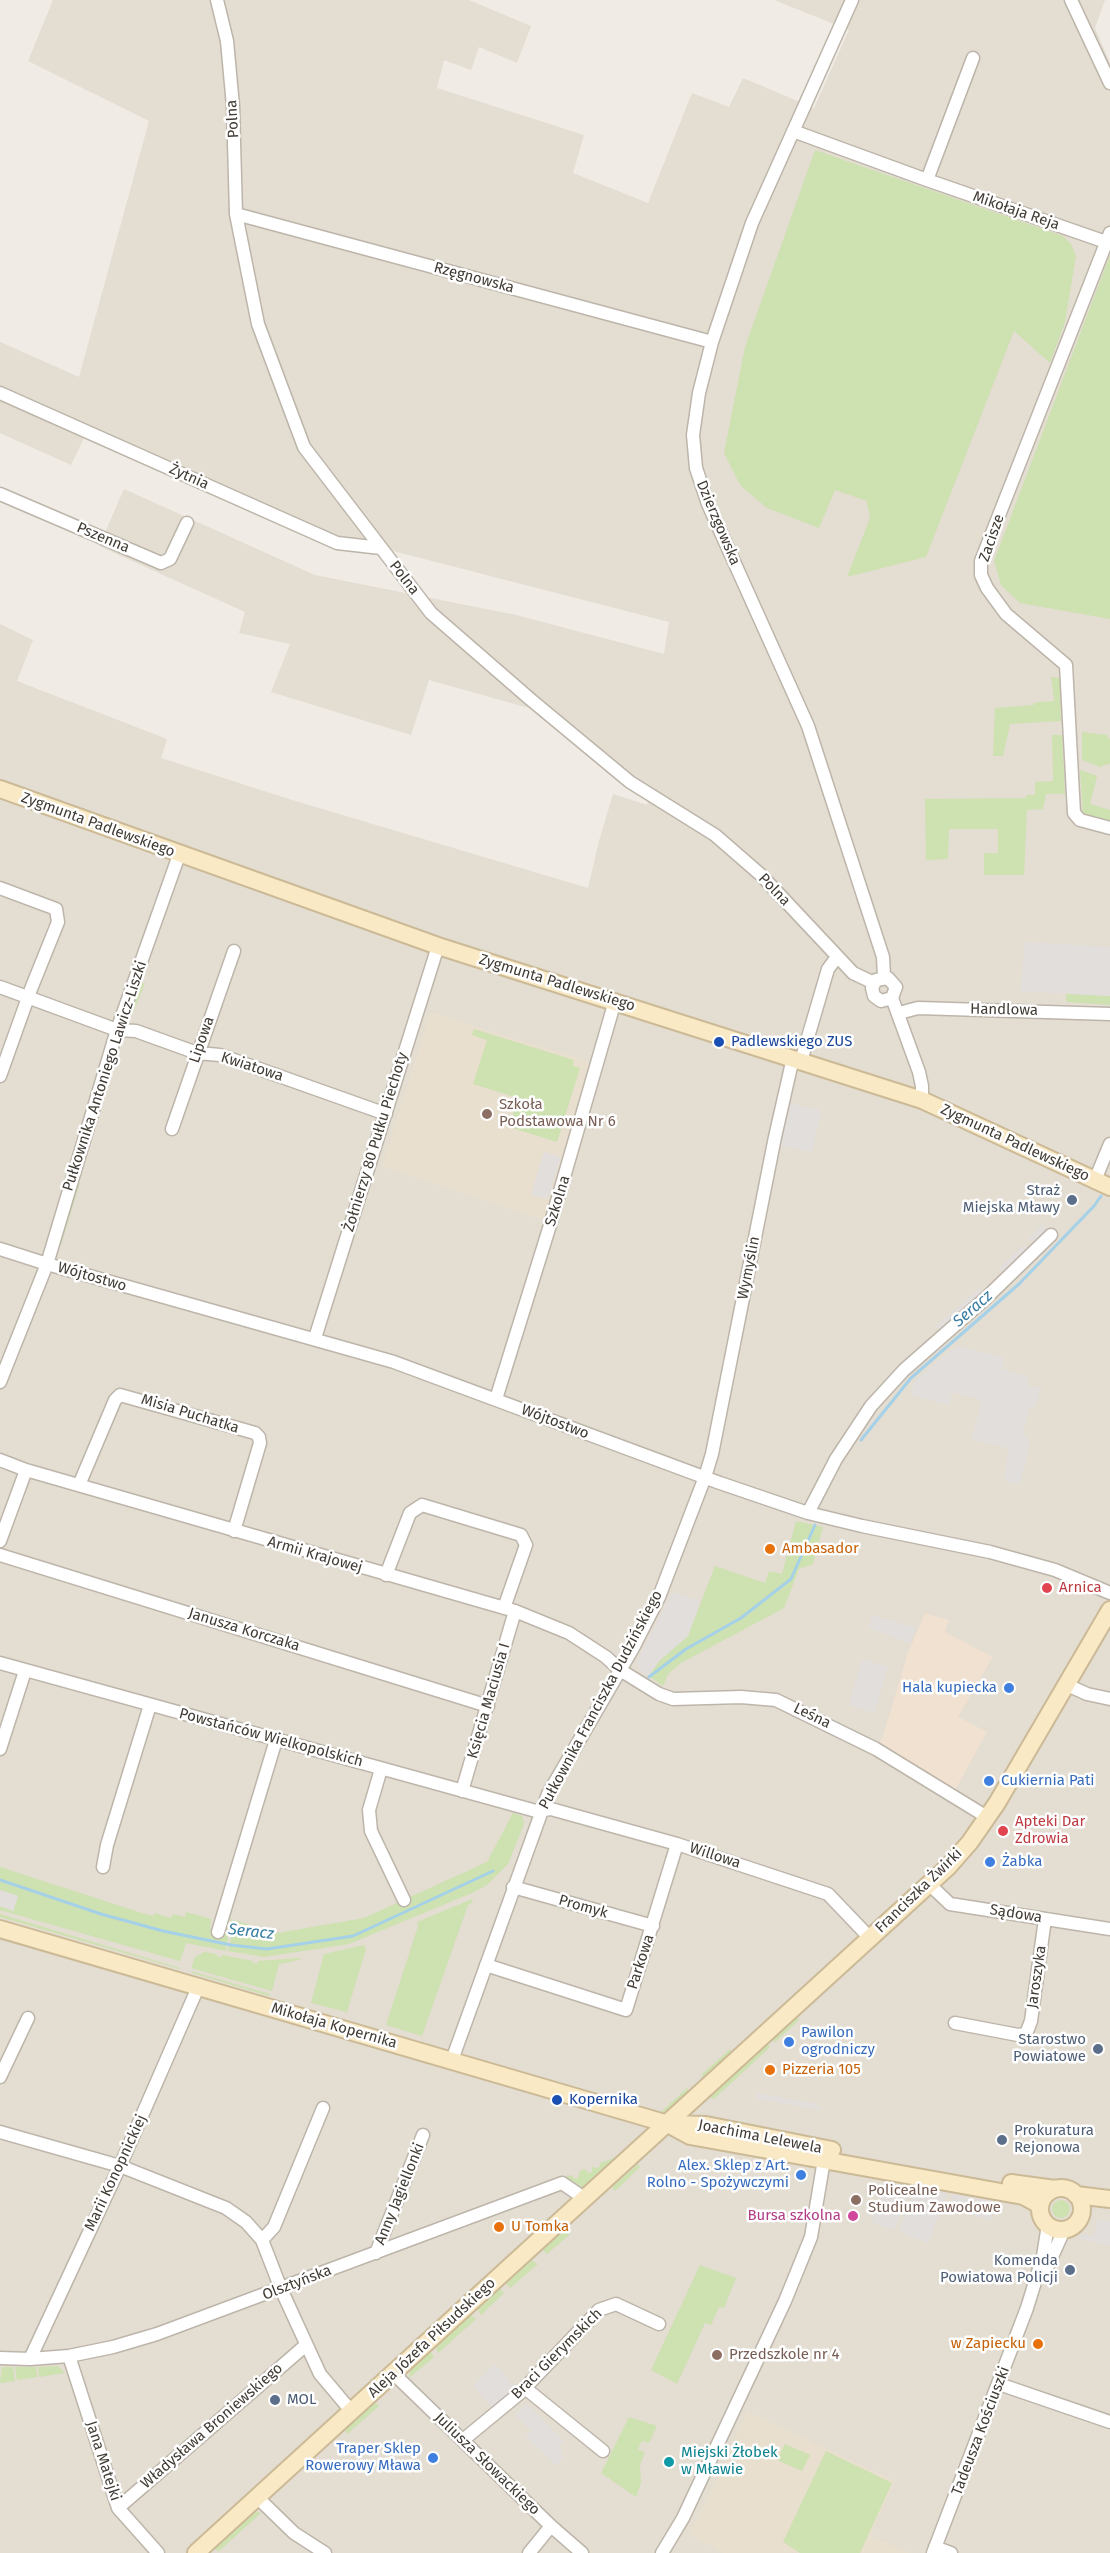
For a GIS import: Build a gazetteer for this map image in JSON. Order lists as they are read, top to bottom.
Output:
{
  "streets": {
    "street": [
      "Polna",
      "Mikołaja Reja",
      "Rzęgnowska",
      "Żytnia",
      "Dzierzgowska",
      "Pszenna",
      "Zacisze",
      "Zygmunta Padlewskiego",
      "Handlowa",
      "Lipowa",
      "Kwiatowa",
      "Pułkownika Antoniego Lawicz-Liszki",
      "Żołnierzy 80 Pułku Piechoty",
      "Szkolna",
      "Wymyślin",
      "Wójtostwo",
      "Misia Puchatka",
      "Armii Krajowej",
      "Janusza Korczaka",
      "Pułkownika Franciszka Dudzińskiego",
      "Księcia Maciusia I",
      "Leśna",
      "Powstańców Wielkopolskich",
      "Willowa",
      "Franciszka Żwirki",
      "Promyk",
      "Sądowa",
      "Parkowa",
      "Jaroszyka",
      "Mikołaja Kopernika",
      "Joachima Lelewela",
      "Marii Konopnickiej",
      "Anny Jagiellonki",
      "Olsztyńska",
      "Aleja Józefa Piłsudskiego",
      "Braci Gierymskich",
      "Władysława Broniewskiego",
      "Tadeusza Kościuszki",
      "Jana Matejki",
      "Juliusza Słowackiego"
    ]
  },
  "crossings": [
    ["Polna", "Rzęgnowska"],
    ["Polna", "Żytnia"],
    ["Polna", "Dzierzgowska"],
    ["Polna", "Wymyślin"],
    ["Mikołaja Reja", "Dzierzgowska"],
    ["Mikołaja Reja", "Zacisze"],
    ["Rzęgnowska", "Dzierzgowska"],
    ["Dzierzgowska", "Zygmunta Padlewskiego"],
    ["Dzierzgowska", "Handlowa"],
    ["Zygmunta Padlewskiego", "Pułkownika Antoniego Lawicz-Liszki"],
    ["Zygmunta Padlewskiego", "Żołnierzy 80 Pułku Piechoty"],
    ["Zygmunta Padlewskiego", "Szkolna"],
    ["Zygmunta Padlewskiego", "Wymyślin"],
    ["Lipowa", "Kwiatowa"],
    ["Kwiatowa", "Pułkownika Antoniego Lawicz-Liszki"],
    ["Kwiatowa", "Żołnierzy 80 Pułku Piechoty"],
    ["Pułkownika Antoniego Lawicz-Liszki", "Wójtostwo"],
    ["Żołnierzy 80 Pułku Piechoty", "Wójtostwo"],
    ["Szkolna", "Wójtostwo"],
    ["Wymyślin", "Wójtostwo"],
    ["Wymyślin", "Pułkownika Franciszka Dudzińskiego"],
    ["Wójtostwo", "Pułkownika Franciszka Dudzińskiego"],
    ["Misia Puchatka", "Armii Krajowej"],
    ["Armii Krajowej", "Pułkownika Franciszka Dudzińskiego"],
    ["Armii Krajowej", "Księcia Maciusia I"],
    ["Armii Krajowej", "Leśna"],
    ["Janusza Korczaka", "Księcia Maciusia I"],
    ["Pułkownika Franciszka Dudzińskiego", "Leśna"],
    ["Pułkownika Franciszka Dudzińskiego", "Powstańców Wielkopolskich"],
    ["Pułkownika Franciszka Dudzińskiego", "Willowa"],
    ["Pułkownika Franciszka Dudzińskiego", "Promyk"],
    ["Pułkownika Franciszka Dudzińskiego", "Parkowa"],
    ["Pułkownika Franciszka Dudzińskiego", "Mikołaja Kopernika"],
    ["Księcia Maciusia I", "Powstańców Wielkopolskich"],
    ["Leśna", "Franciszka Żwirki"],
    ["Powstańców Wielkopolskich", "Willowa"],
    ["Willowa", "Franciszka Żwirki"],
    ["Willowa", "Parkowa"],
    ["Franciszka Żwirki", "Sądowa"],
    ["Franciszka Żwirki", "Mikołaja Kopernika"],
    ["Franciszka Żwirki", "Joachima Lelewela"],
    ["Franciszka Żwirki", "Aleja Józefa Piłsudskiego"],
    ["Promyk", "Parkowa"],
    ["Sądowa", "Jaroszyka"],
    ["Mikołaja Kopernika", "Joachima Lelewela"],
    ["Mikołaja Kopernika", "Marii Konopnickiej"],
    ["Mikołaja Kopernika", "Aleja Józefa Piłsudskiego"],
    ["Joachima Lelewela", "Aleja Józefa Piłsudskiego"],
    ["Joachima Lelewela", "Tadeusza Kościuszki"],
    ["Marii Konopnickiej", "Olsztyńska"],
    ["Anny Jagiellonki", "Olsztyńska"],
    ["Olsztyńska", "Aleja Józefa Piłsudskiego"],
    ["Olsztyńska", "Jana Matejki"],
    ["Aleja Józefa Piłsudskiego", "Juliusza Słowackiego"],
    ["Braci Gierymskich", "Juliusza Słowackiego"],
    ["Władysława Broniewskiego", "Jana Matejki"]
  ],
  "water": ["Seracz"],
  "places": [
    "Padlewskiego ZUS",
    "Szkoła Podstawowa Nr 6",
    "Straż Miejska Mławy",
    "Ambasador",
    "Arnica",
    "Hala kupiecka",
    "Cukiernia Pati",
    "Apteki Dar Zdrowia",
    "Żabka",
    "Pawilon ogrodniczy",
    "Starostwo Powiatowe",
    "Pizzeria 105",
    "Kopernika",
    "Prokuratura Rejonowa",
    "Alex. Sklep z Art. Rolno - Spożywczymi",
    "Policealne Studium Zawodowe",
    "Bursa szkolna",
    "U Tomka",
    "Komenda Powiatowa Policji",
    "w Zapiecku",
    "Przedszkole nr 4",
    "MOL",
    "Traper Sklep Rowerowy Mława",
    "Miejski Żłobek w Mławie"
  ]
}
